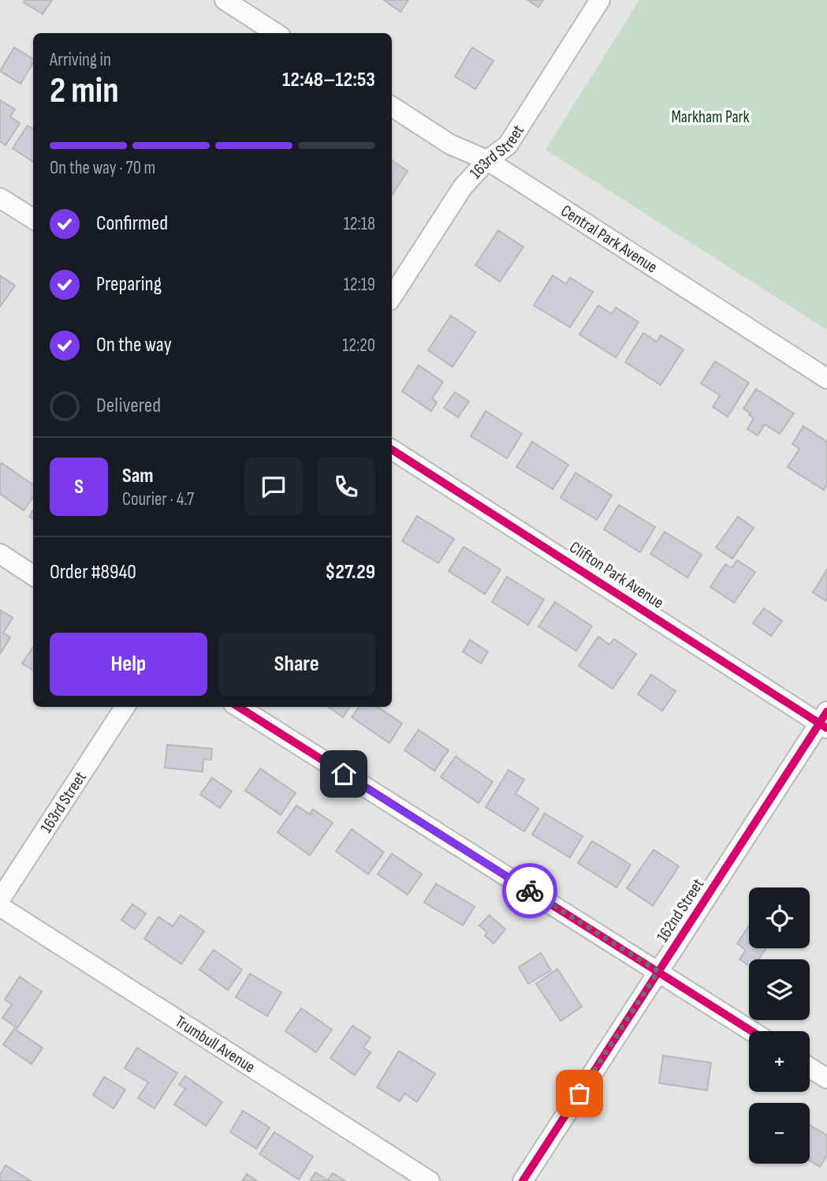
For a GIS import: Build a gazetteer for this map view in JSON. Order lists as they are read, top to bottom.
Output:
{
  "streets": {
    "street": [
      "163rd Street",
      "Central Park Avenue",
      "Clifton Park Avenue",
      "162nd Street",
      "Trumbull Avenue"
    ]
  },
  "crossings": [
    ["163rd Street", "Central Park Avenue"],
    ["Clifton Park Avenue", "162nd Street"]
  ],
  "parks": ["Markham Park"],
  "page": {
    "heading": ["2 min", "Arriving in", "12:48–12:53"],
    "panel": [
      "Sam",
      "Courier · 4.7",
      "Order #8940",
      "$27.29"
    ],
    "bar": "On the way · 70 m",
    "list": [
      ["Confirmed", "12:18"],
      ["Preparing", "12:19"],
      ["On the way", "12:20"],
      "Delivered"
    ],
    "round": "S",
    "buttons": ["Help", "Share"],
    "map_buttons": ["+", "−"]
  }
}
